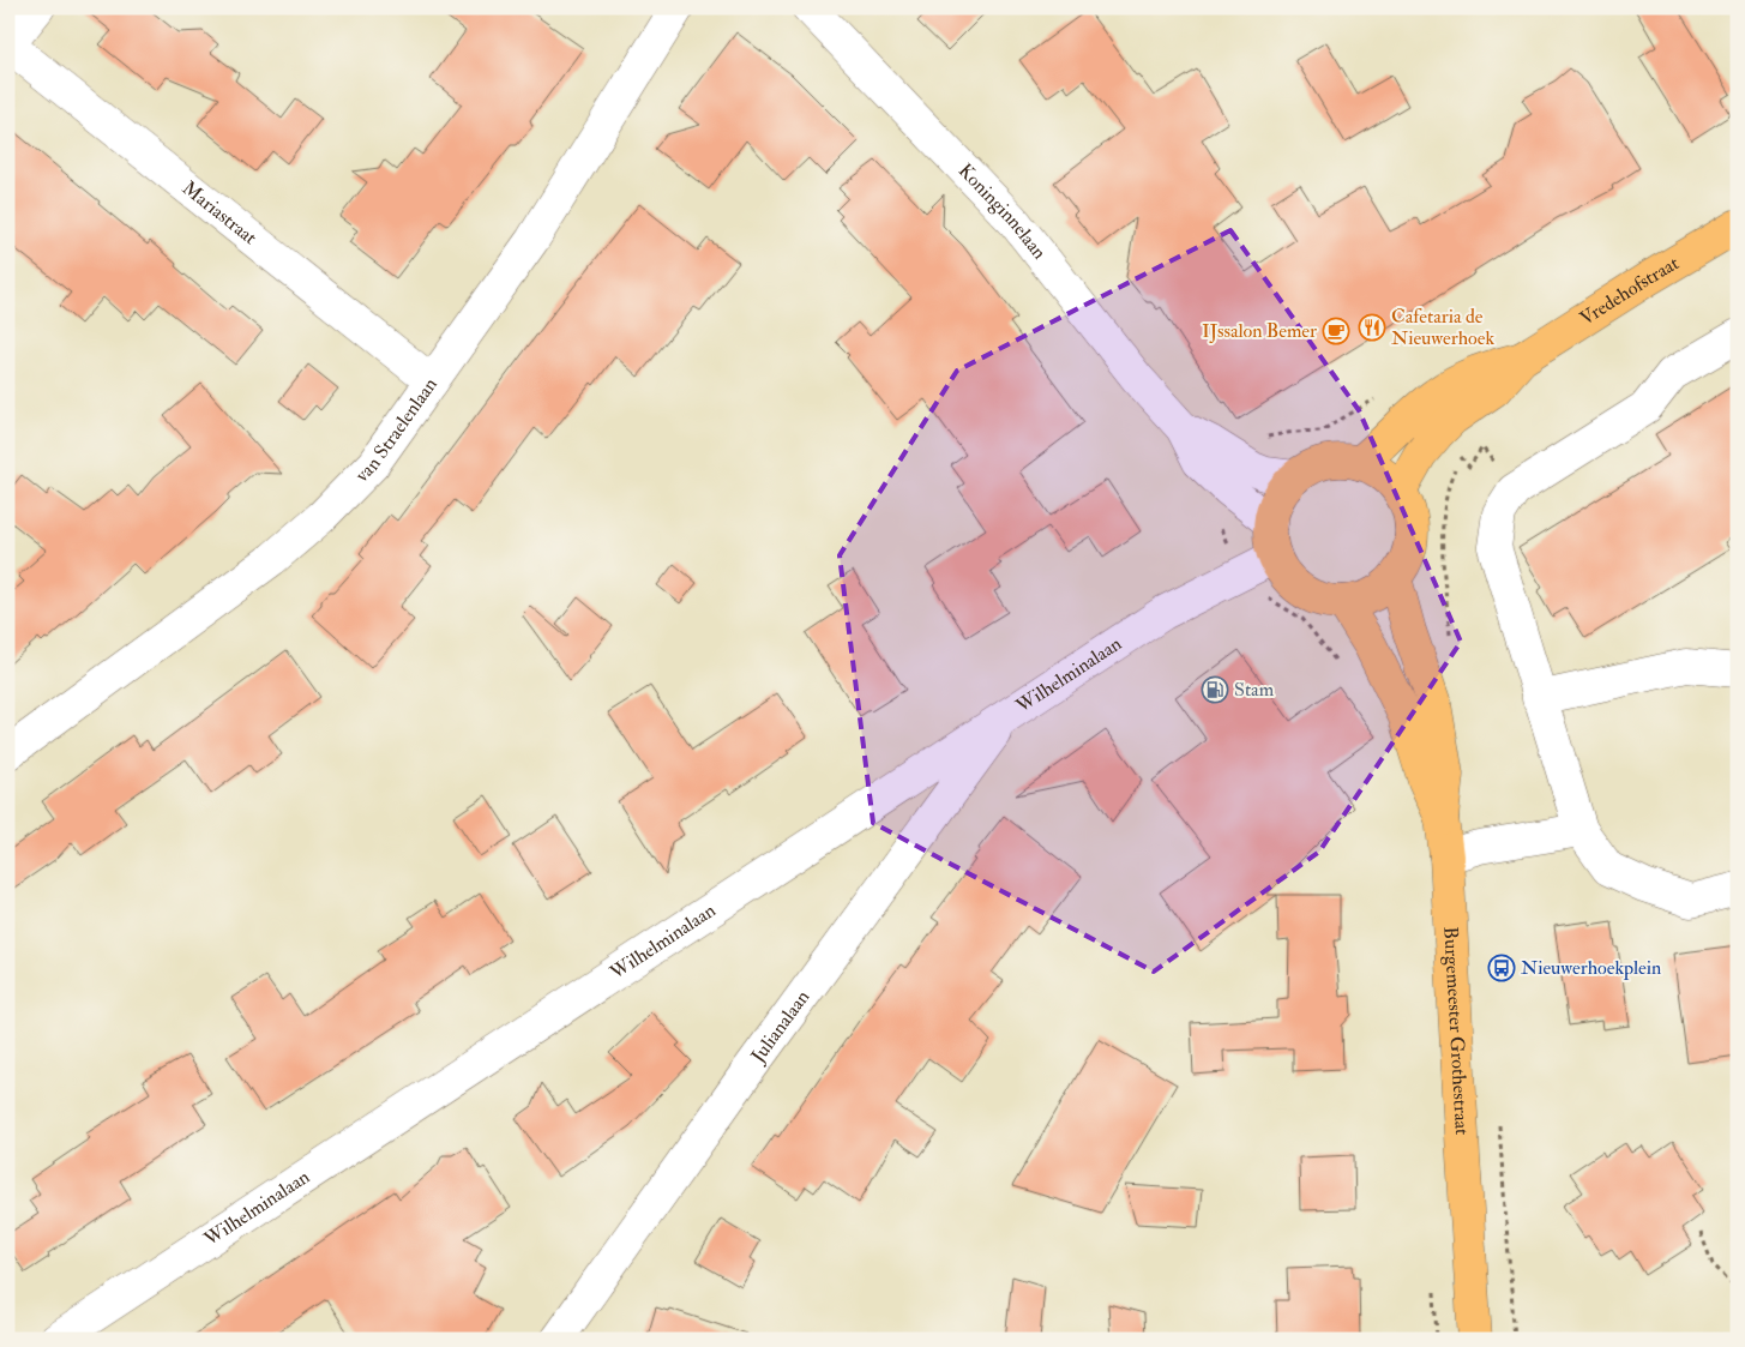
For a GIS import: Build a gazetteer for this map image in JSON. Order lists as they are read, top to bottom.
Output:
{
  "streets": {
    "main road": ["Vredehofstraat", "Burgemeester Grothestraat"],
    "street": [
      "Koninginnelaan",
      "Mariastraat",
      "van Straelenlaan",
      "Wilhelminalaan",
      "Julianalaan"
    ]
  },
  "crossings": [
    ["Koninginnelaan", "Vredehofstraat"],
    ["Koninginnelaan", "Wilhelminalaan"],
    ["Mariastraat", "van Straelenlaan"],
    ["Vredehofstraat", "Wilhelminalaan"],
    ["Wilhelminalaan", "Julianalaan"]
  ],
  "places": {
    "restaurant": ["Cafetaria de Nieuwerhoek"],
    "cafe": ["IJssalon Bemer"],
    "fuel station": ["Stam"],
    "bus stop": ["Nieuwerhoekplein"]
  }
}
